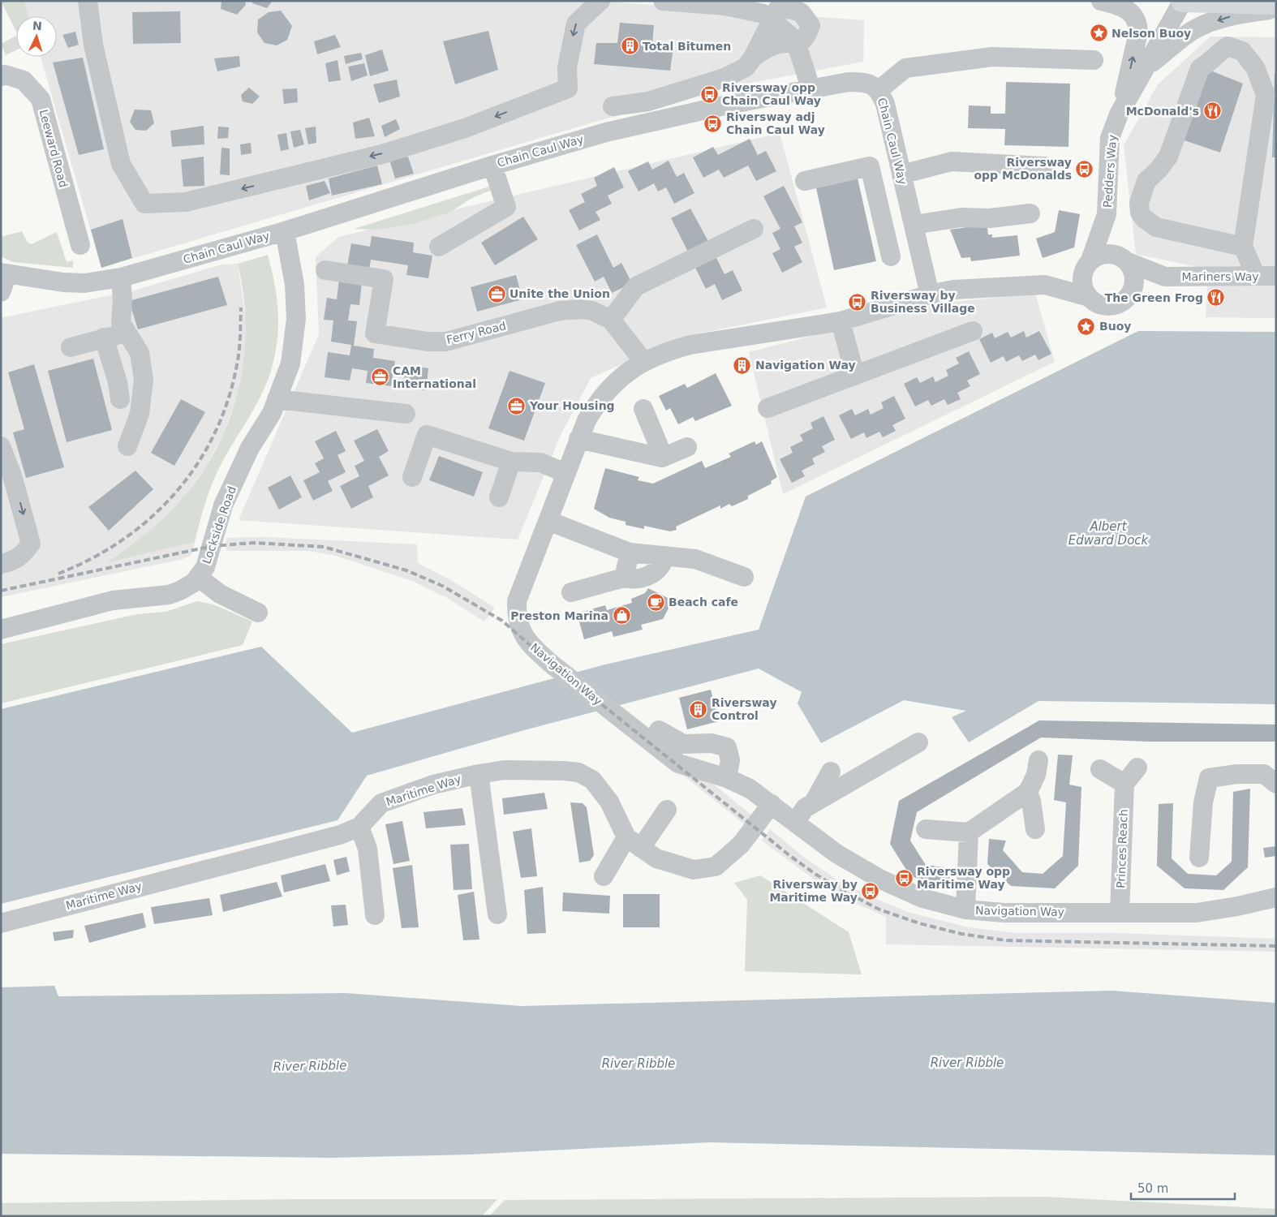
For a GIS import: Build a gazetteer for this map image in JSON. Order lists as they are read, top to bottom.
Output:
{
  "streets": {
    "street": [
      "Chain Caul Way",
      "Leeward Road",
      "Pedders Way",
      "Mariners Way",
      "Ferry Road",
      "Lockside Road",
      "Navigation Way",
      "Maritime Way",
      "Princes Reach"
    ]
  },
  "crossings": [
    ["Chain Caul Way", "Lockside Road"],
    ["Chain Caul Way", "Navigation Way"],
    ["Pedders Way", "Mariners Way"],
    ["Pedders Way", "Navigation Way"],
    ["Mariners Way", "Navigation Way"],
    ["Ferry Road", "Navigation Way"],
    ["Navigation Way", "Princes Reach"]
  ],
  "water": ["Albert Edward Dock", "River Ribble"],
  "places": {
    "place": ["Nelson Buoy", "Buoy"],
    "building": ["Total Bitumen", "Navigation Way", "Riversway Control"],
    "bus stop": [
      "Riversway opp Chain Caul Way",
      "Riversway adj Chain Caul Way",
      "Riversway opp McDonalds",
      "Riversway by Business Village",
      "Riversway opp Maritime Way",
      "Riversway by Maritime Way"
    ],
    "restaurant": ["McDonald's", "The Green Frog"],
    "office": ["Unite the Union", "CAM International", "Your Housing"],
    "cafe": ["Beach cafe"],
    "shop": ["Preston Marina"]
  },
  "scale_bar": "50 m",
  "north": "top"
}
